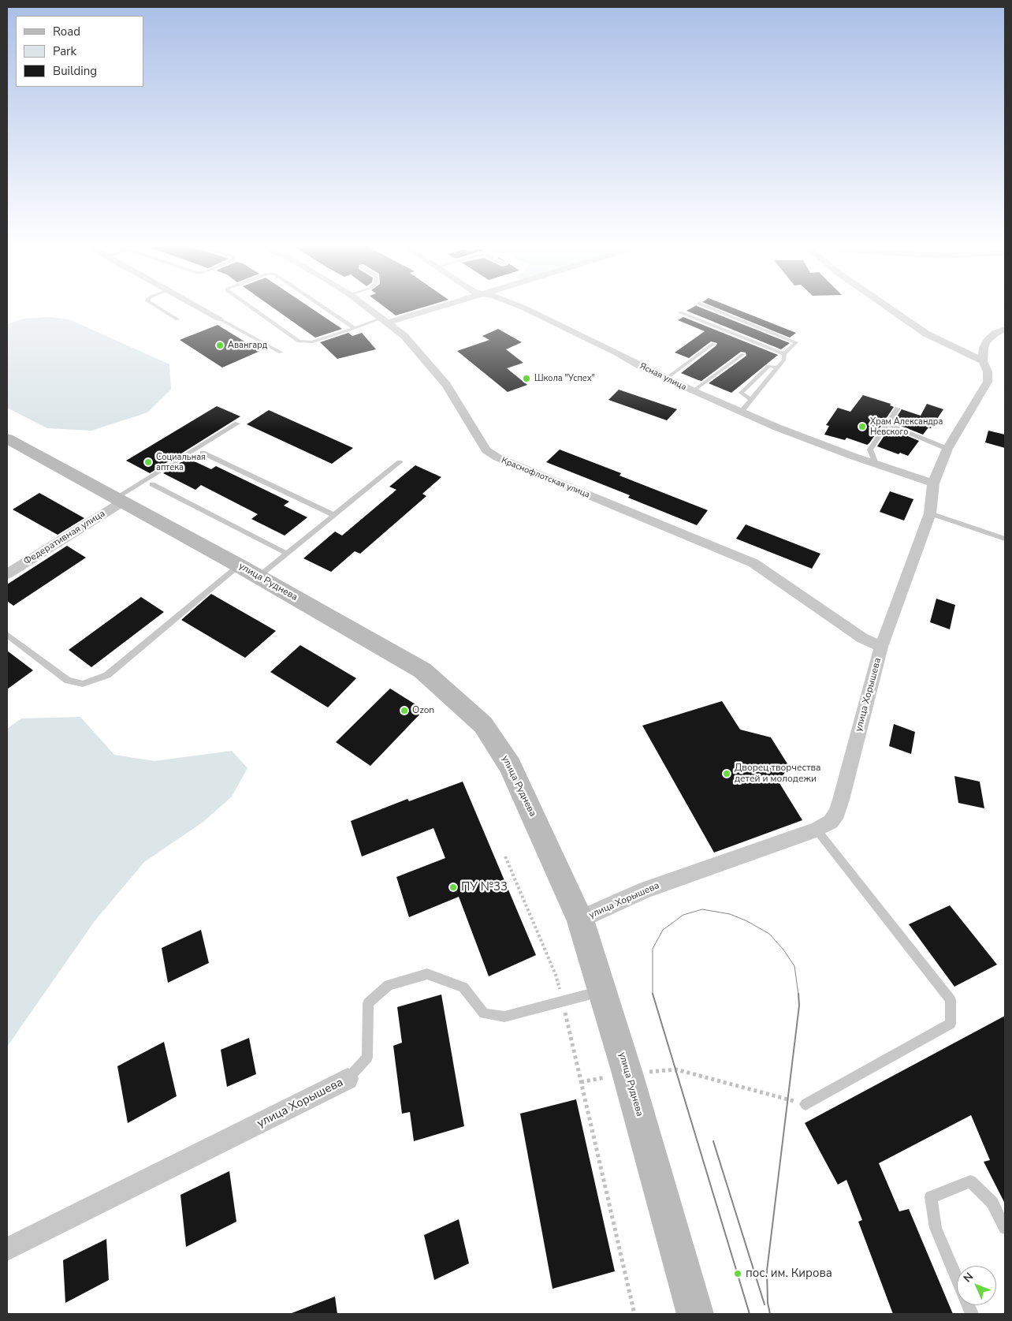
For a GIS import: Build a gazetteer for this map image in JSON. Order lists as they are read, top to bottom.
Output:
{
  "streets": {
    "main road": ["улица Руднева"],
    "street": [
      "Ясная улица",
      "Краснофлотская улица",
      "Федеративная улица",
      "улица Хорышева"
    ]
  },
  "crossings": [
    ["Ясная улица", "улица Хорышева"],
    ["Краснофлотская улица", "улица Хорышева"],
    ["Федеративная улица", "улица Руднева"],
    ["улица Руднева", "улица Хорышева"]
  ],
  "places": [
    "Авангард",
    "Школа \"Успех\"",
    "Храм Александра Невского",
    "Социальная аптека",
    "Ozon",
    "Дворец творчества детей и молодежи",
    "ПУ №33",
    "пос. им. Кирова"
  ],
  "legend": ["Road", "Park", "Building"],
  "north": "top left"
}
